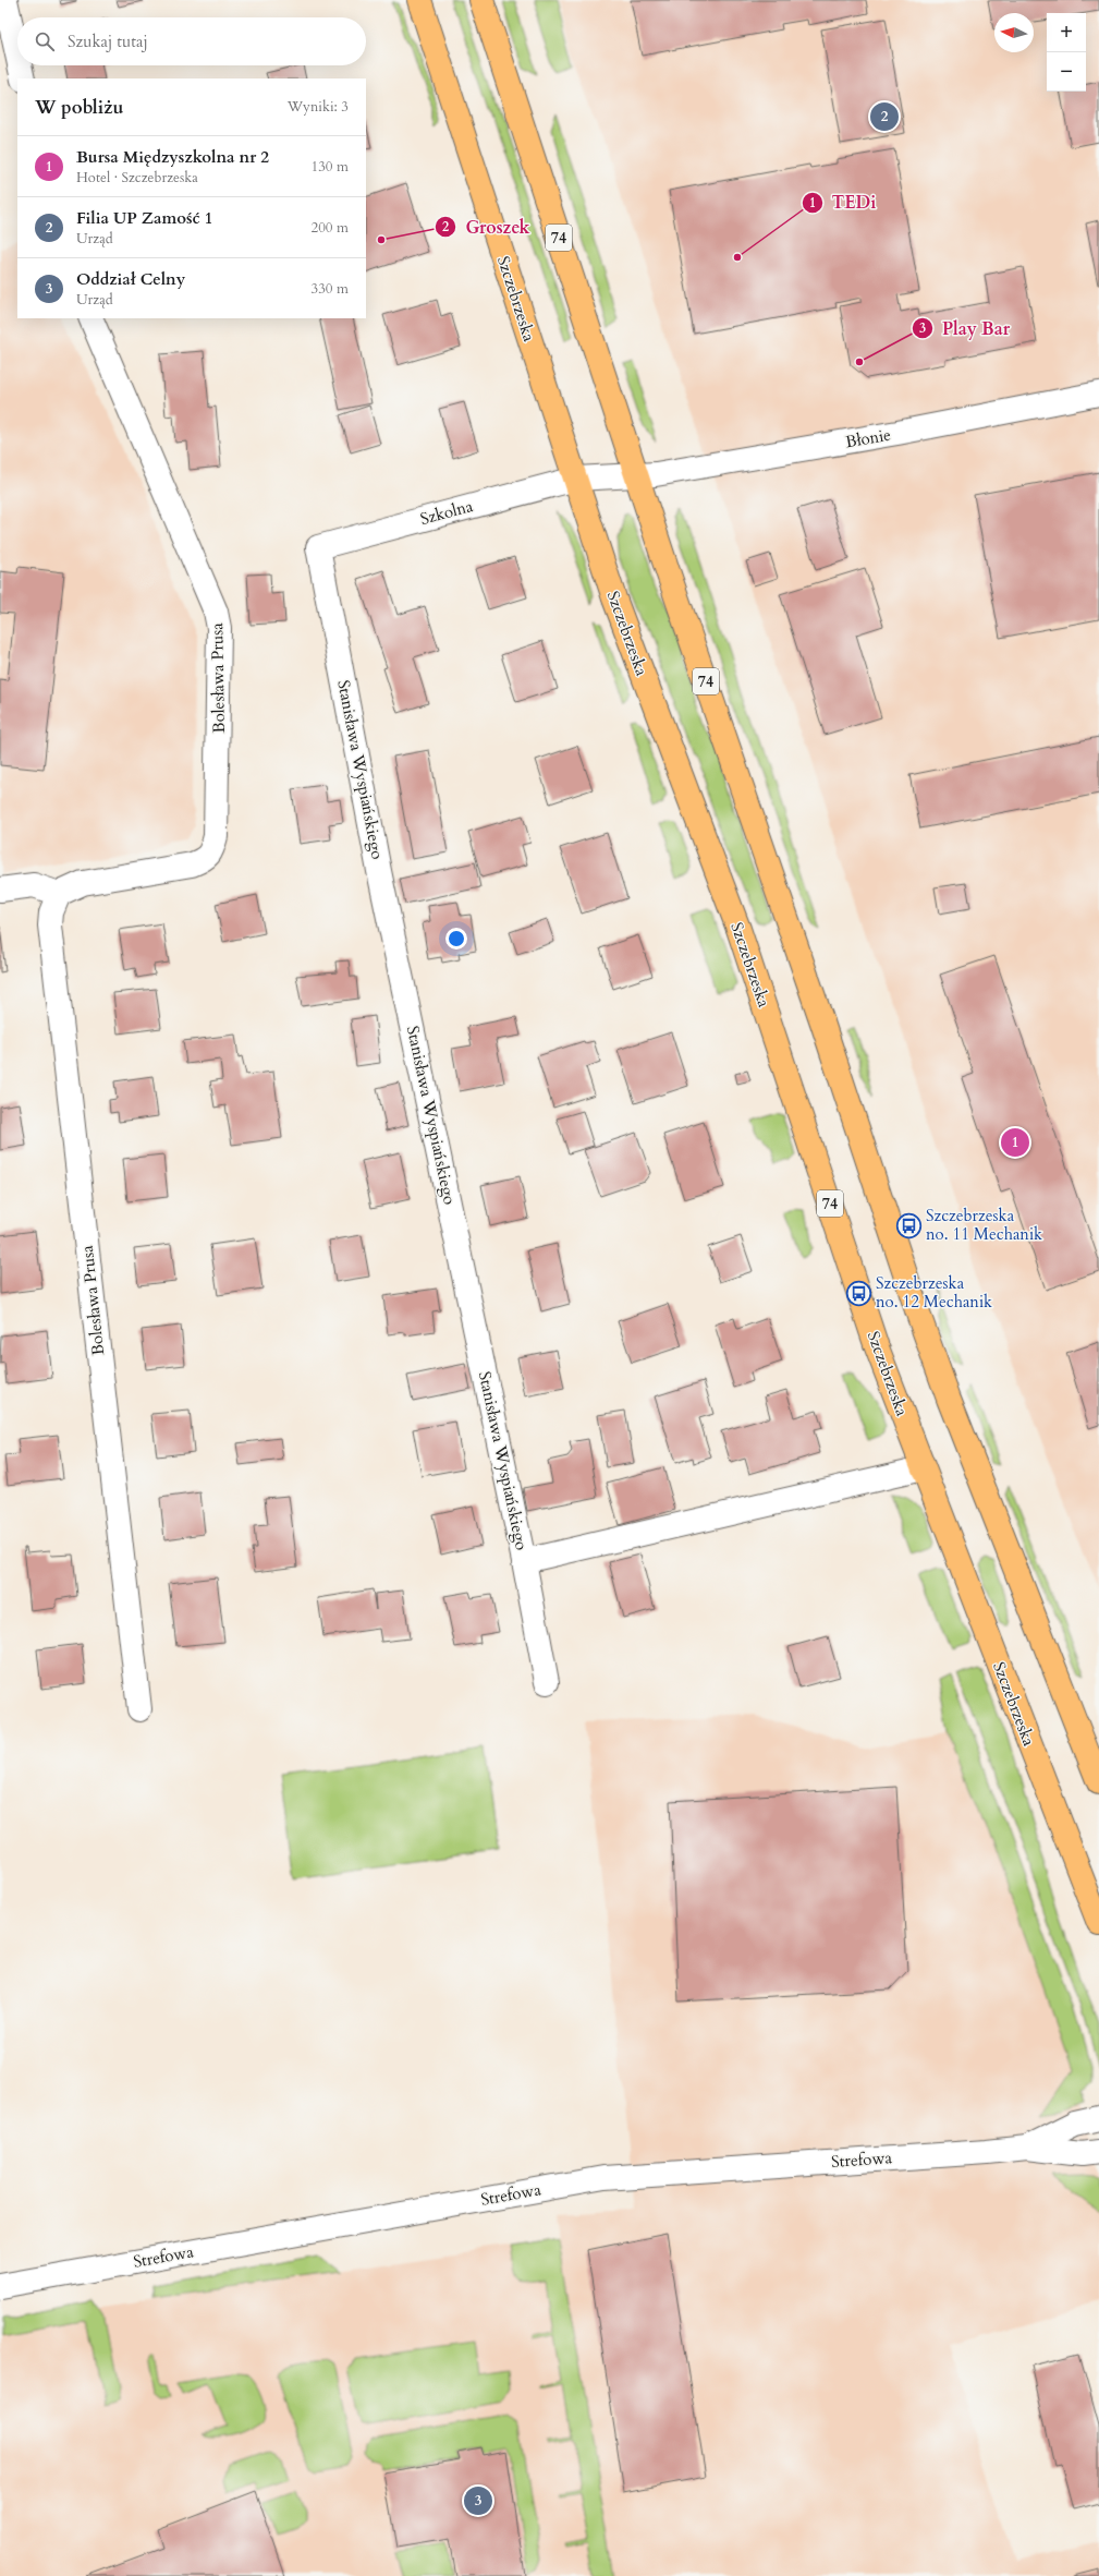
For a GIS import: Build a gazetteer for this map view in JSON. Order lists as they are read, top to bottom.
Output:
{
  "streets": {
    "main road": ["74", "Szczebrzeska"],
    "street": [
      "Błonie",
      "Szkolna",
      "Bolesława Prusa",
      "Stanisława Wyspiańskiego",
      "Strefowa"
    ]
  },
  "crossings": [
    ["74", "Błonie"],
    ["Szczebrzeska", "Błonie"],
    ["Szczebrzeska", "Szkolna"],
    ["Błonie", "Szkolna"],
    ["Szkolna", "Stanisława Wyspiańskiego"]
  ],
  "places": {
    "other": ["Groszek", "TEDi", "Play Bar"],
    "bus stop": ["Szczebrzeska no. 11 Mechanik", "Szczebrzeska no. 12 Mechanik"]
  },
  "north": "left",
  "page": {
    "map_buttons": ["+", "−"],
    "search": "Szukaj tutaj",
    "heading": ["W pobliżu", "Wyniki: 3"],
    "pins": ["2", "1", "3"],
    "list": [
      {
        "mark": "1",
        "name": "Bursa Międzyszkolna nr 2",
        "note": "Hotel · Szczebrzeska",
        "value": "130 m"
      },
      {
        "mark": "2",
        "name": "Filia UP Zamość 1",
        "note": "Urząd",
        "value": "200 m"
      },
      {
        "mark": "3",
        "name": "Oddział Celny",
        "note": "Urząd",
        "value": "330 m"
      }
    ]
  }
}
